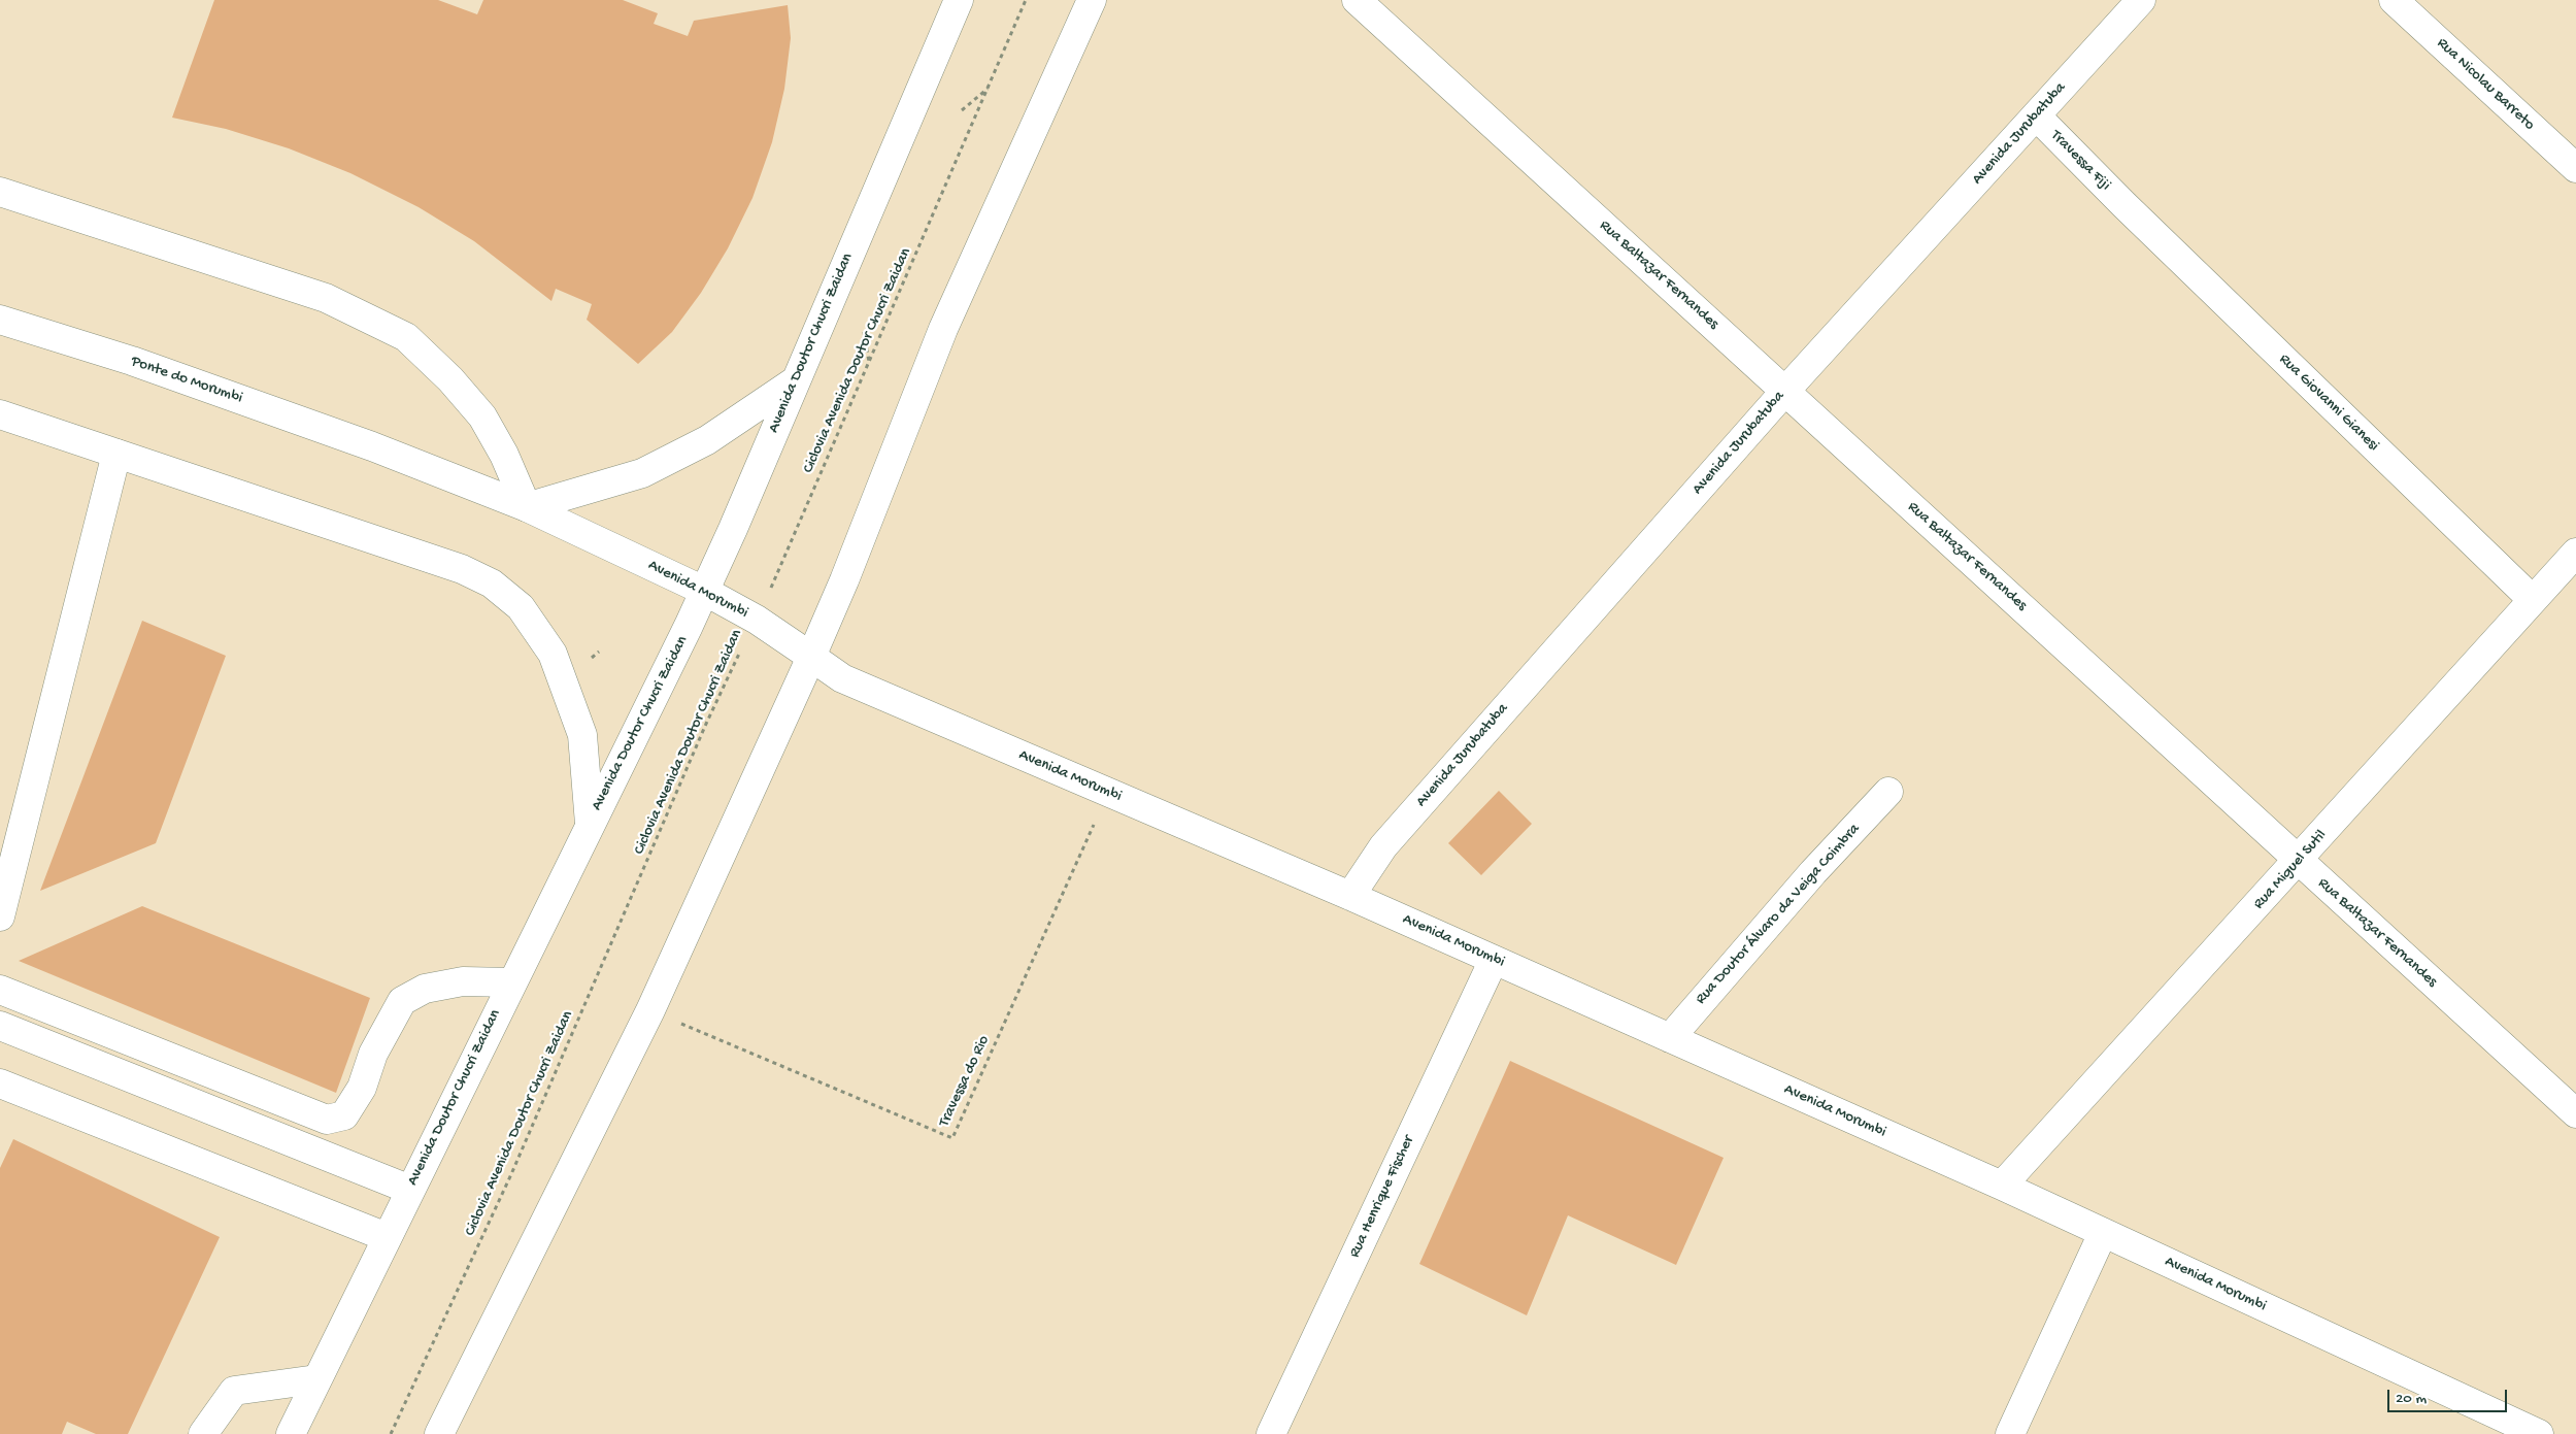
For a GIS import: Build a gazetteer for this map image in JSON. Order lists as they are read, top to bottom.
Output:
{
  "streets": {
    "main road": [
      "Rua Nicolau Barreto",
      "Avenida Jurubatuba",
      "Travessa Fiji",
      "Rua Baltazar Fernandes",
      "Avenida Doutor Chucri Zaidan",
      "Ponte do Morumbi",
      "Rua Giovanni Gianesi",
      "Avenida Morumbi",
      "Rua Miguel Sutil",
      "Rua Doutor Álvaro da Veiga Coimbra",
      "Rua Henrique Fischer"
    ],
    "path": ["Ciclovia Avenida Doutor Chucri Zaidan", "Travessa do Rio"]
  },
  "crossings": [
    ["Avenida Jurubatuba", "Travessa Fiji"],
    ["Avenida Jurubatuba", "Rua Baltazar Fernandes"],
    ["Avenida Jurubatuba", "Avenida Morumbi"],
    ["Travessa Fiji", "Rua Giovanni Gianesi"],
    ["Rua Baltazar Fernandes", "Rua Miguel Sutil"],
    ["Avenida Doutor Chucri Zaidan", "Avenida Morumbi"],
    ["Ciclovia Avenida Doutor Chucri Zaidan", "Avenida Morumbi"],
    ["Ponte do Morumbi", "Avenida Morumbi"],
    ["Rua Giovanni Gianesi", "Rua Miguel Sutil"],
    ["Avenida Morumbi", "Rua Miguel Sutil"],
    ["Avenida Morumbi", "Rua Doutor Álvaro da Veiga Coimbra"],
    ["Avenida Morumbi", "Travessa do Rio"],
    ["Avenida Morumbi", "Rua Henrique Fischer"]
  ],
  "scale_bar": "20 m"
}
